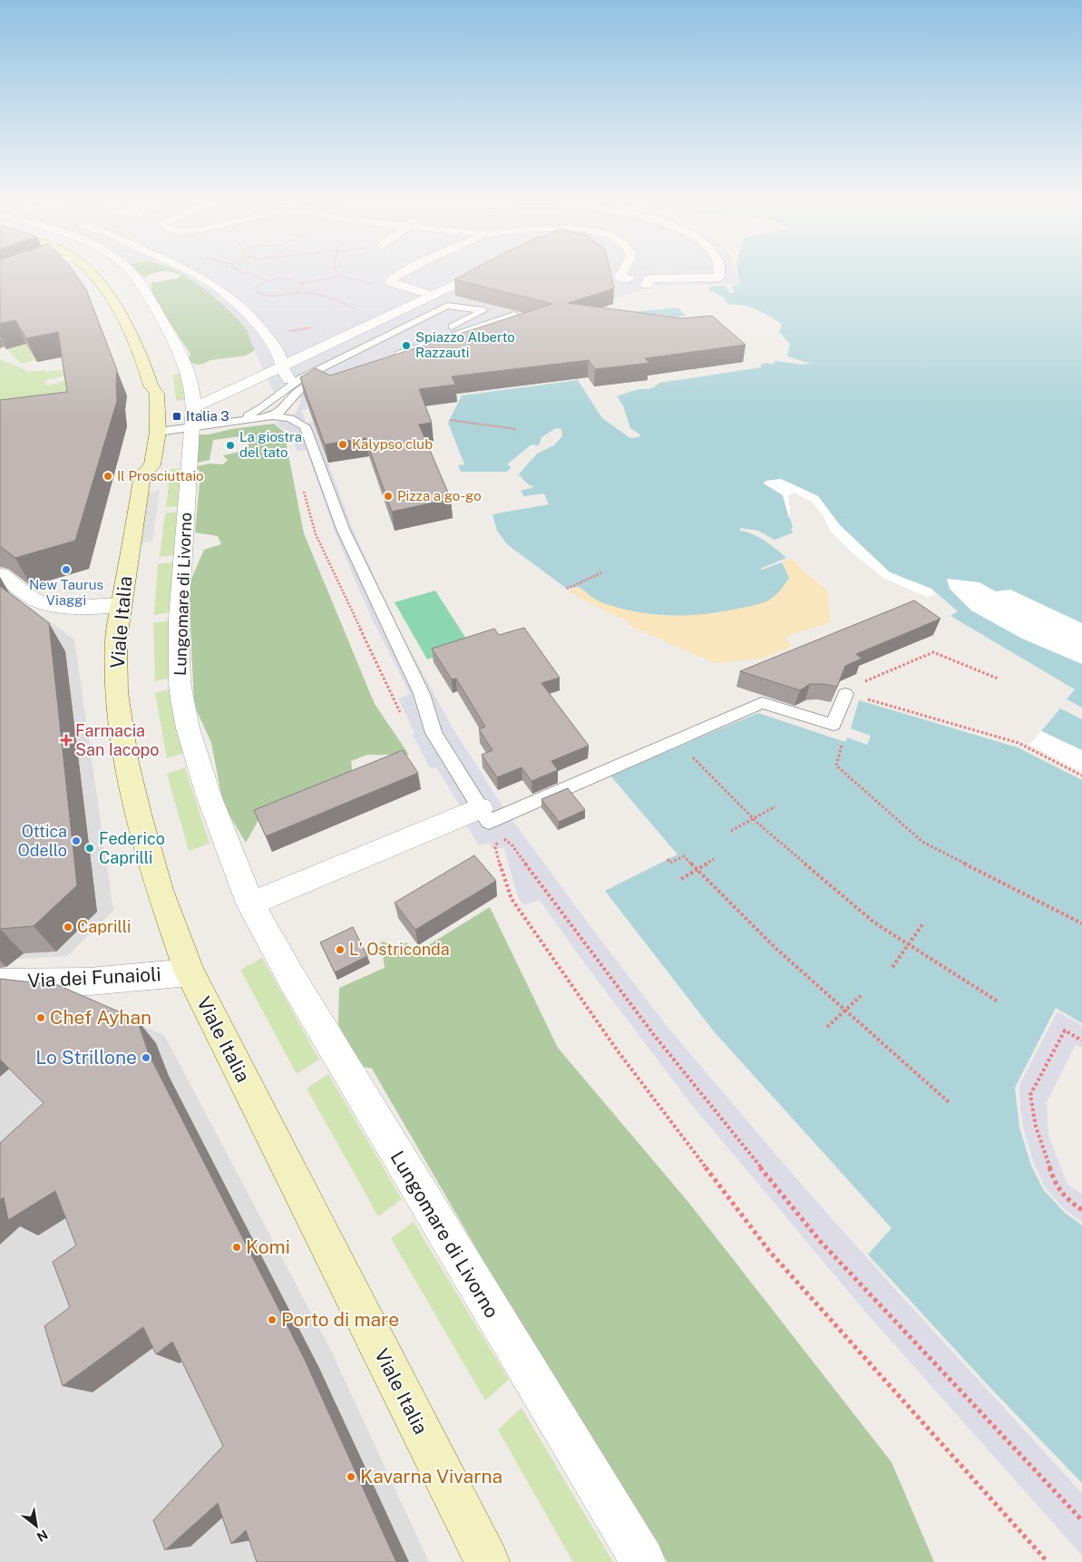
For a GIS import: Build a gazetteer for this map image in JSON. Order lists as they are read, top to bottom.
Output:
{
  "streets": {
    "main road": ["Viale Italia"],
    "street": ["Lungomare di Livorno", "Via dei Funaioli"]
  },
  "crossings": [
    ["Viale Italia", "Via dei Funaioli"]
  ],
  "places": {
    "other": [
      "Spiazzo Alberto Razzauti",
      "Kalypso club",
      "La giostra del tato",
      "Il Prosciuttaio",
      "Pizza a go-go",
      "New Taurus Viaggi",
      "Ottica Odello",
      "Federico Caprilli",
      "Caprilli",
      "L' Ostriconda",
      "Chef Ayhan",
      "Lo Strillone",
      "Komi",
      "Porto di mare",
      "Kavarna Vivarna"
    ],
    "transit": ["Italia 3"],
    "health": ["Farmacia San Iacopo"]
  },
  "north": "bottom right"
}
